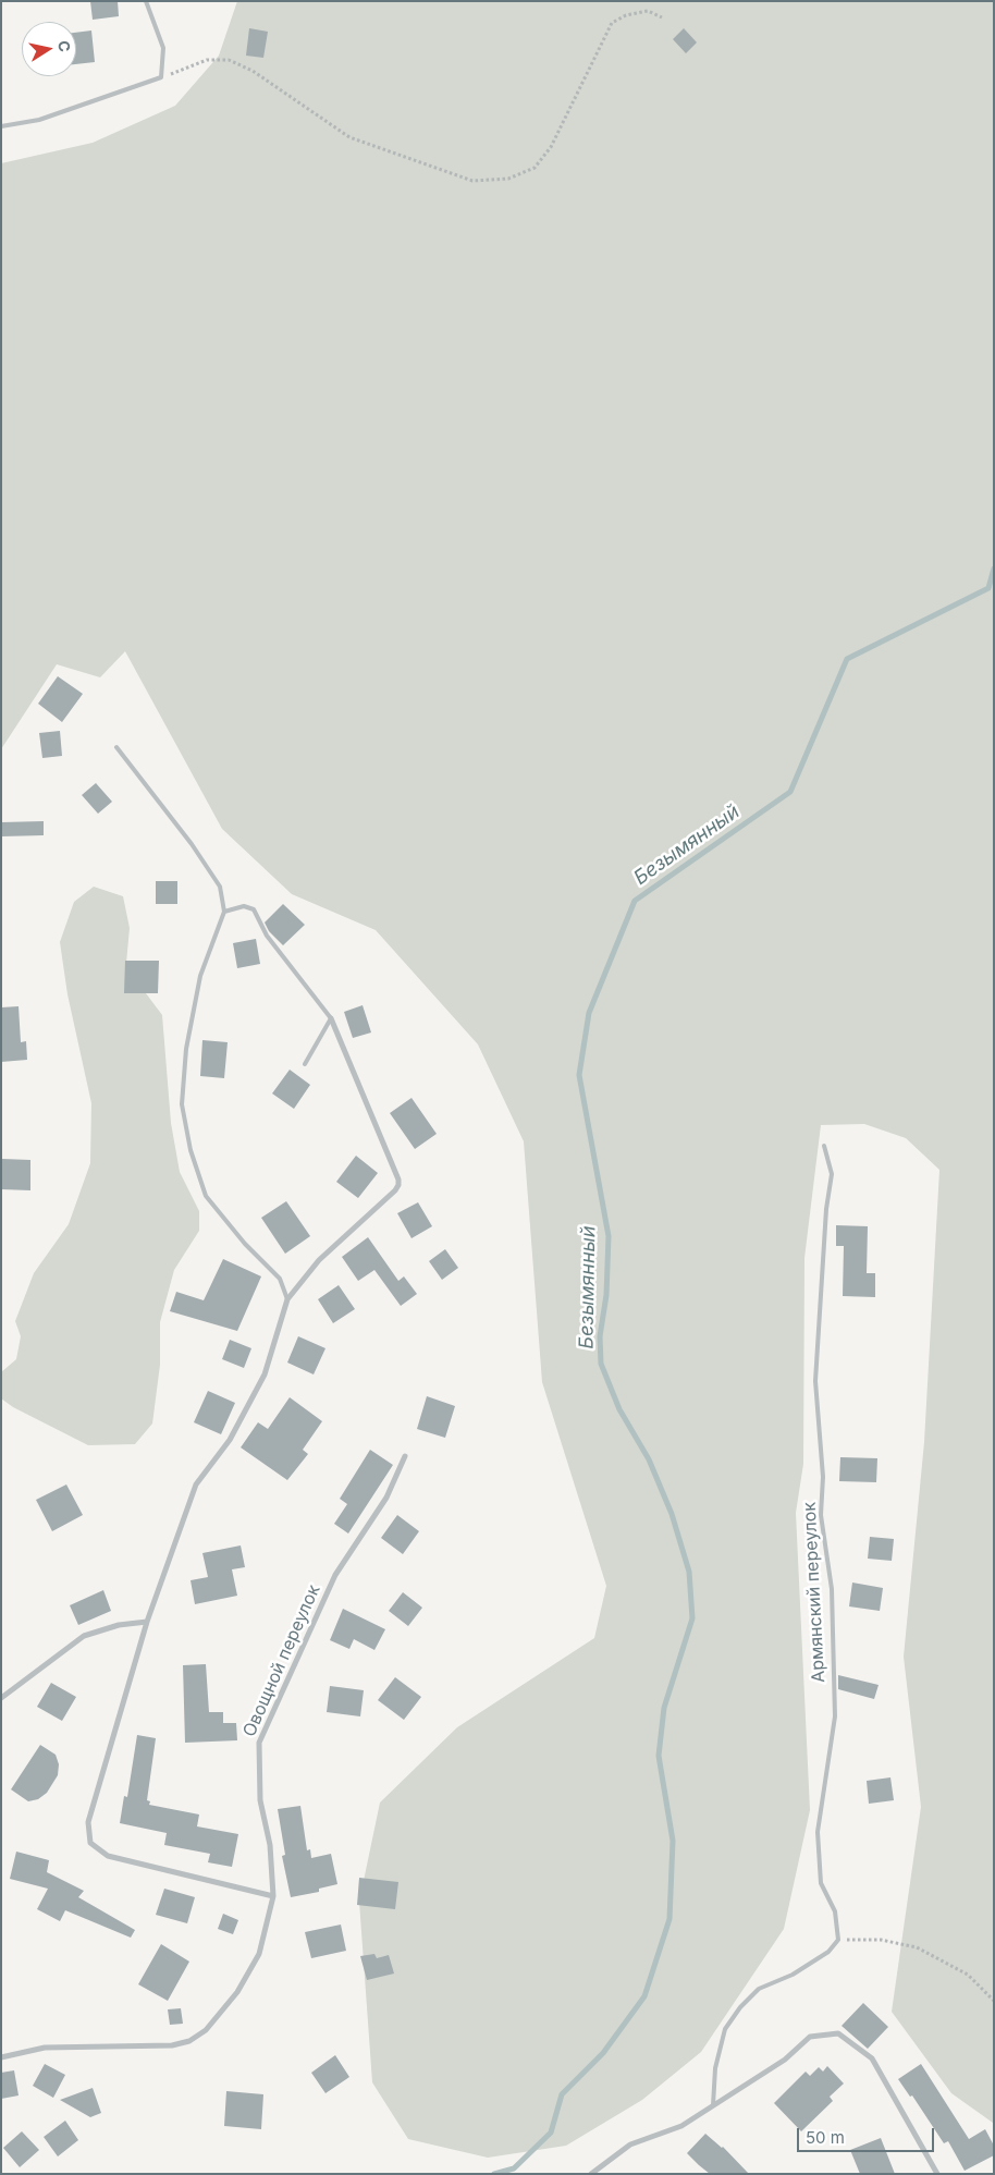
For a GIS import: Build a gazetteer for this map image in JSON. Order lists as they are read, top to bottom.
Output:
{
  "streets": {
    "street": ["Овощной переулок"],
    "lane": ["Армянский переулок"]
  },
  "water": ["Безымянный"],
  "scale_bar": "50 m",
  "north": "right"
}
